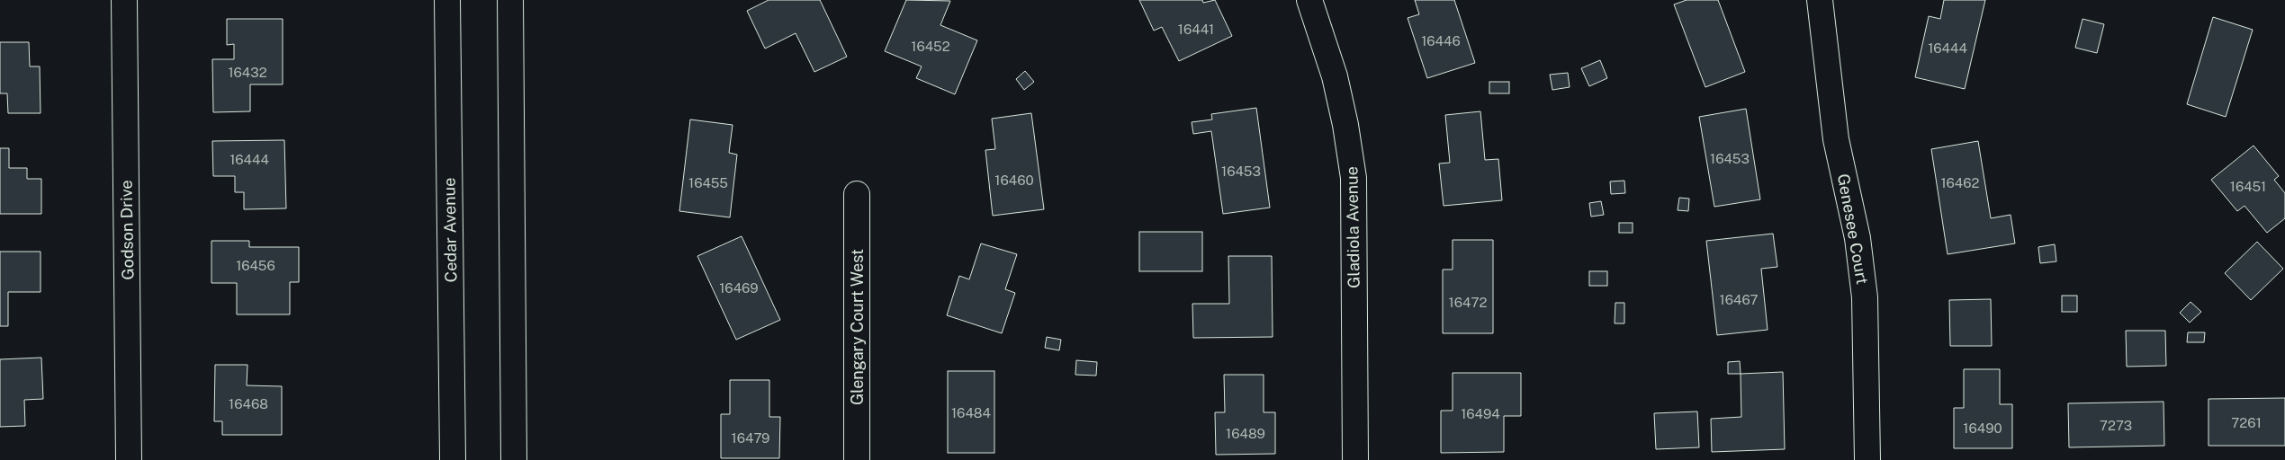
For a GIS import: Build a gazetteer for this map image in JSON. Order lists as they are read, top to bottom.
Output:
{
  "streets": {
    "street": [
      "Gladiola Avenue",
      "Genesee Court",
      "Godson Drive",
      "Cedar Avenue",
      "Glengary Court West"
    ]
  },
  "house_numbers": [
    "16441",
    "16446",
    "16452",
    "16444",
    "16432",
    "16453",
    "16444",
    "16453",
    "16460",
    "16455",
    "16462",
    "16451",
    "16456",
    "16469",
    "16467",
    "16472",
    "16468",
    "16484",
    "16494",
    "7261",
    "7273",
    "16490",
    "16489",
    "16479"
  ]
}
